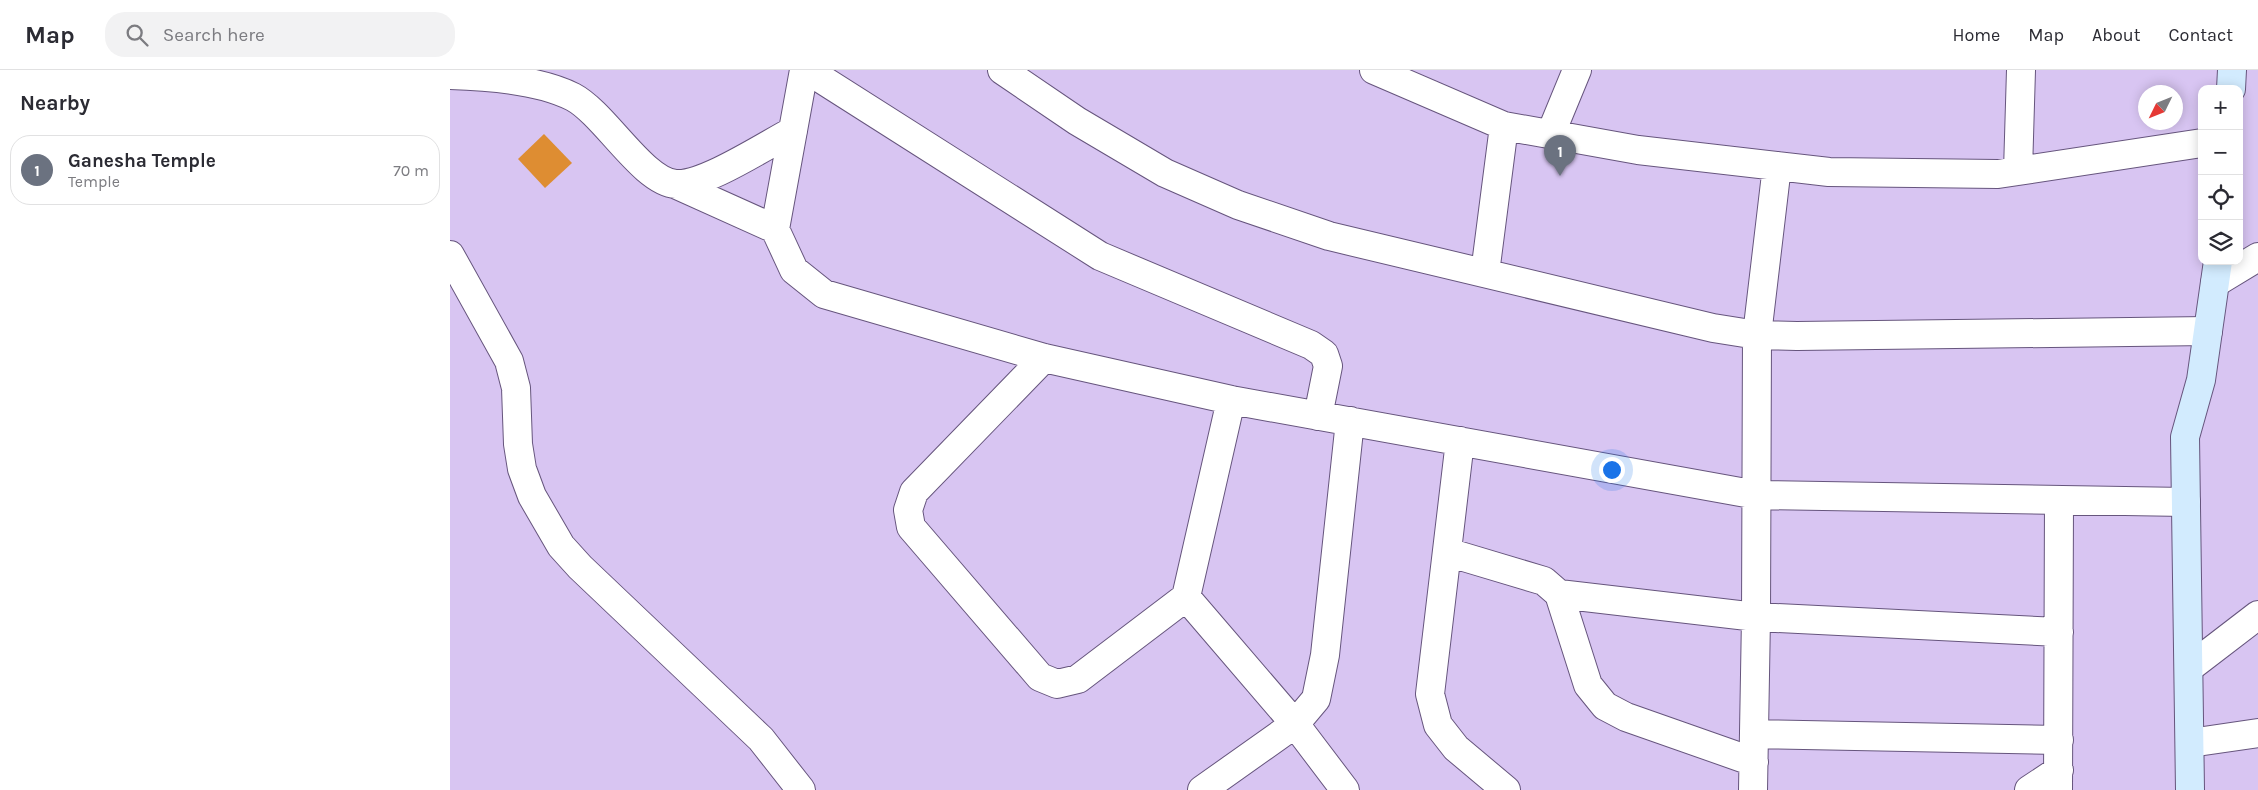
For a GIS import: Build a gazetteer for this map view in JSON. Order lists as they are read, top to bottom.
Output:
{
  "north": "bottom left",
  "page": {
    "header": "Map",
    "search": "Search here",
    "nav": [
      "Home",
      "Map",
      "About",
      "Contact"
    ],
    "heading": "Nearby",
    "map_buttons": ["+", "−"],
    "list": [
      {
        "mark": "1",
        "name": "Ganesha Temple",
        "note": "Temple",
        "value": "70 m"
      }
    ],
    "pins": "1"
  }
}
